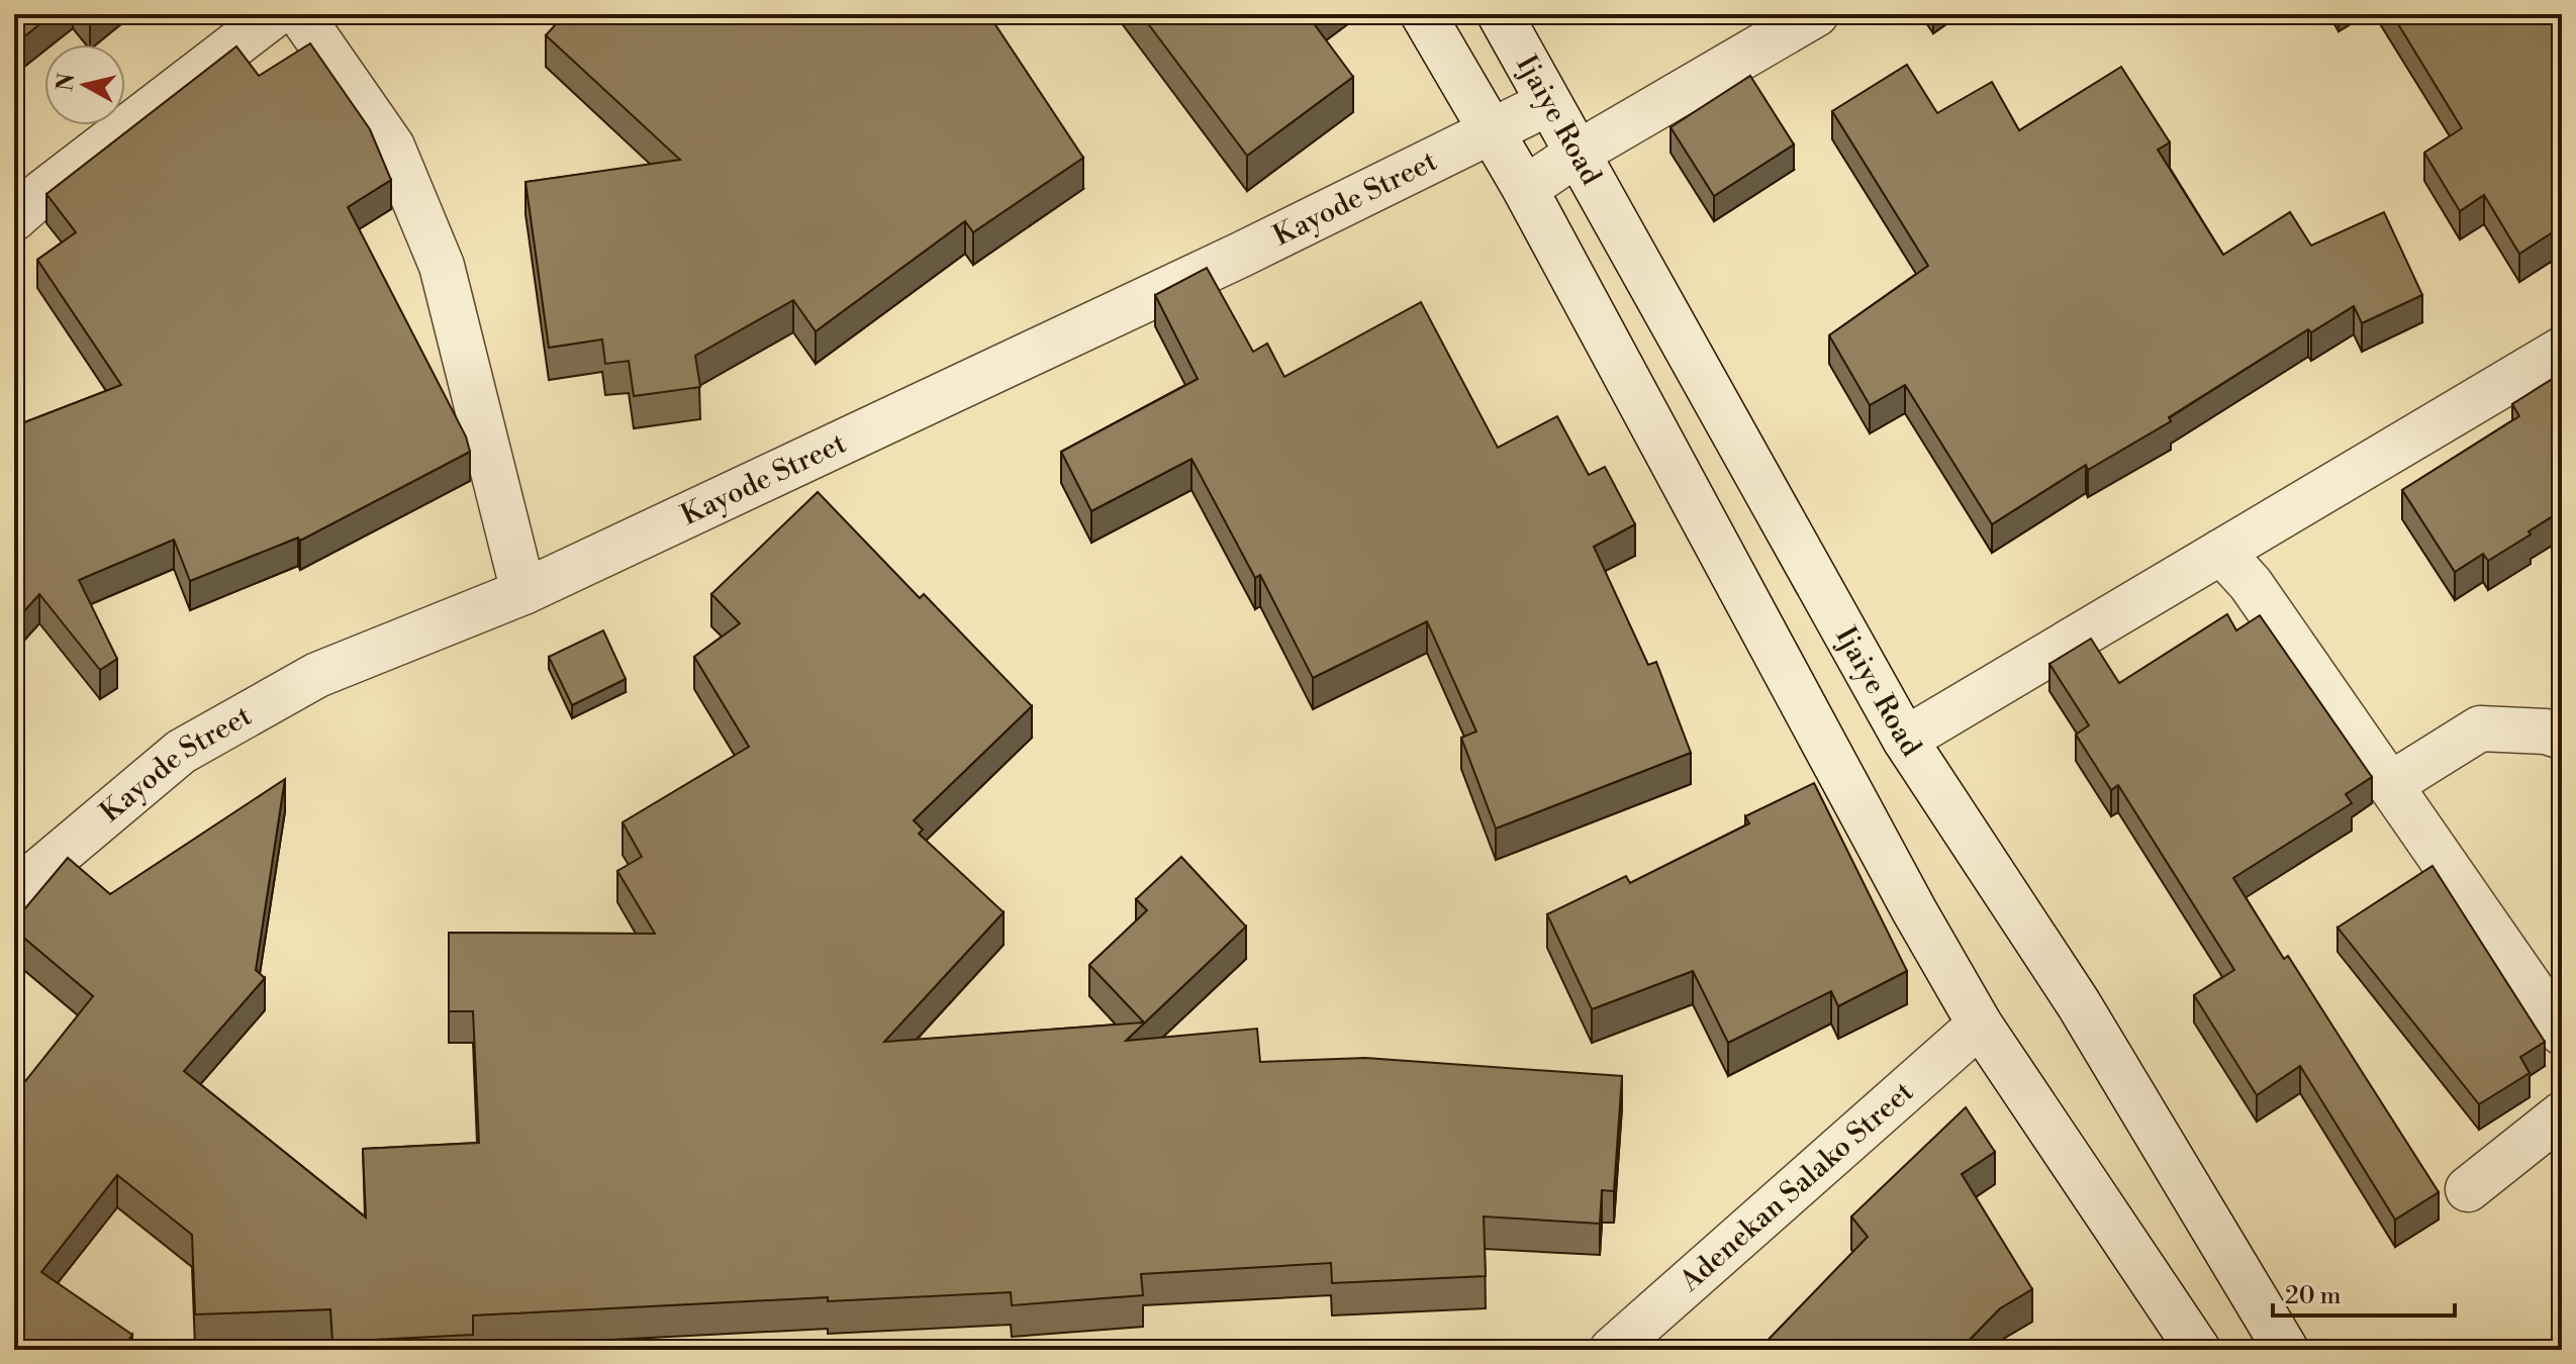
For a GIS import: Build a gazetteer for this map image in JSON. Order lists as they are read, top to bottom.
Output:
{
  "streets": {
    "street": ["Ijaiye Road", "Kayode Street", "Adenekan Salako Street"]
  },
  "crossings": [
    ["Ijaiye Road", "Kayode Street"]
  ],
  "scale_bar": "20 m",
  "north": "left"
}
